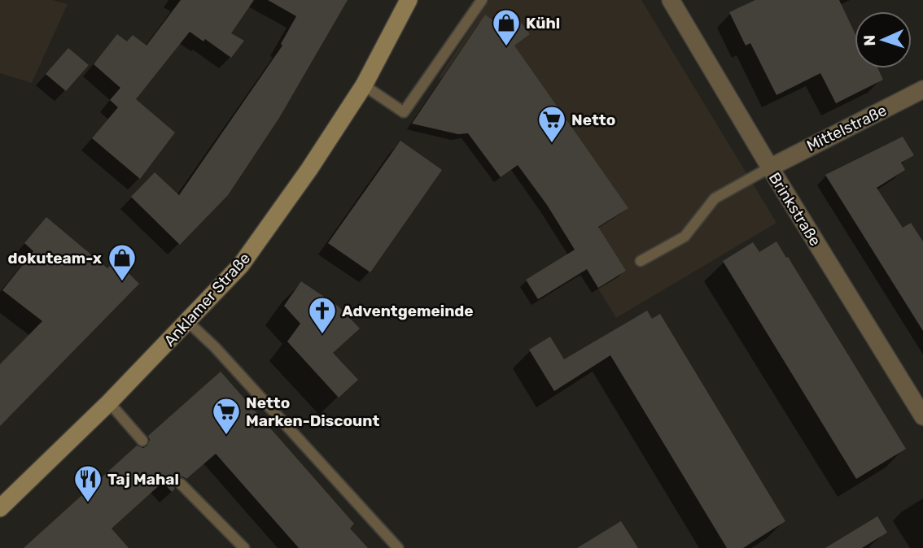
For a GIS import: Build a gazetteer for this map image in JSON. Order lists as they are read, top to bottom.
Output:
{
  "streets": {
    "main road": ["Anklamer Straße"],
    "street": ["Mittelstraße", "Brinkstraße"]
  },
  "crossings": [
    ["Mittelstraße", "Brinkstraße"]
  ],
  "places": {
    "shop": ["Kühl", "dokuteam-x"],
    "supermarket": ["Netto", "Netto Marken-Discount"],
    "church": ["Adventgemeinde"],
    "restaurant": ["Taj Mahal"]
  },
  "north": "left"
}
